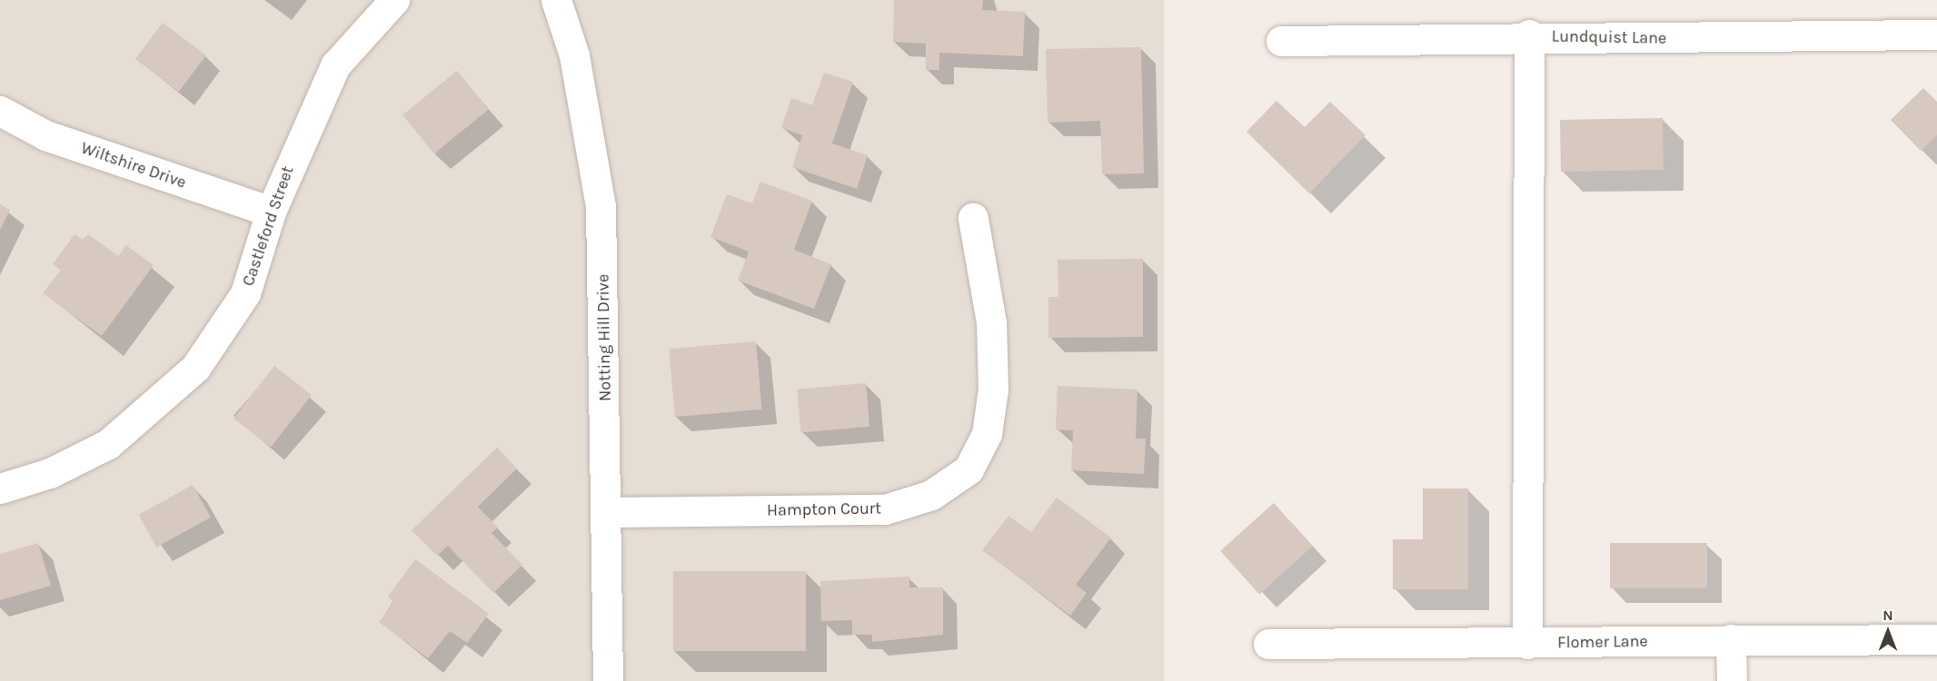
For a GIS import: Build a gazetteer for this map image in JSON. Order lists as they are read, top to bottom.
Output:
{
  "streets": {
    "street": [
      "Lundquist Lane",
      "Wiltshire Drive",
      "Castleford Street",
      "Notting Hill Drive",
      "Hampton Court",
      "Flomer Lane"
    ]
  },
  "crossings": [
    ["Wiltshire Drive", "Castleford Street"],
    ["Notting Hill Drive", "Hampton Court"]
  ],
  "north": "top"
}
